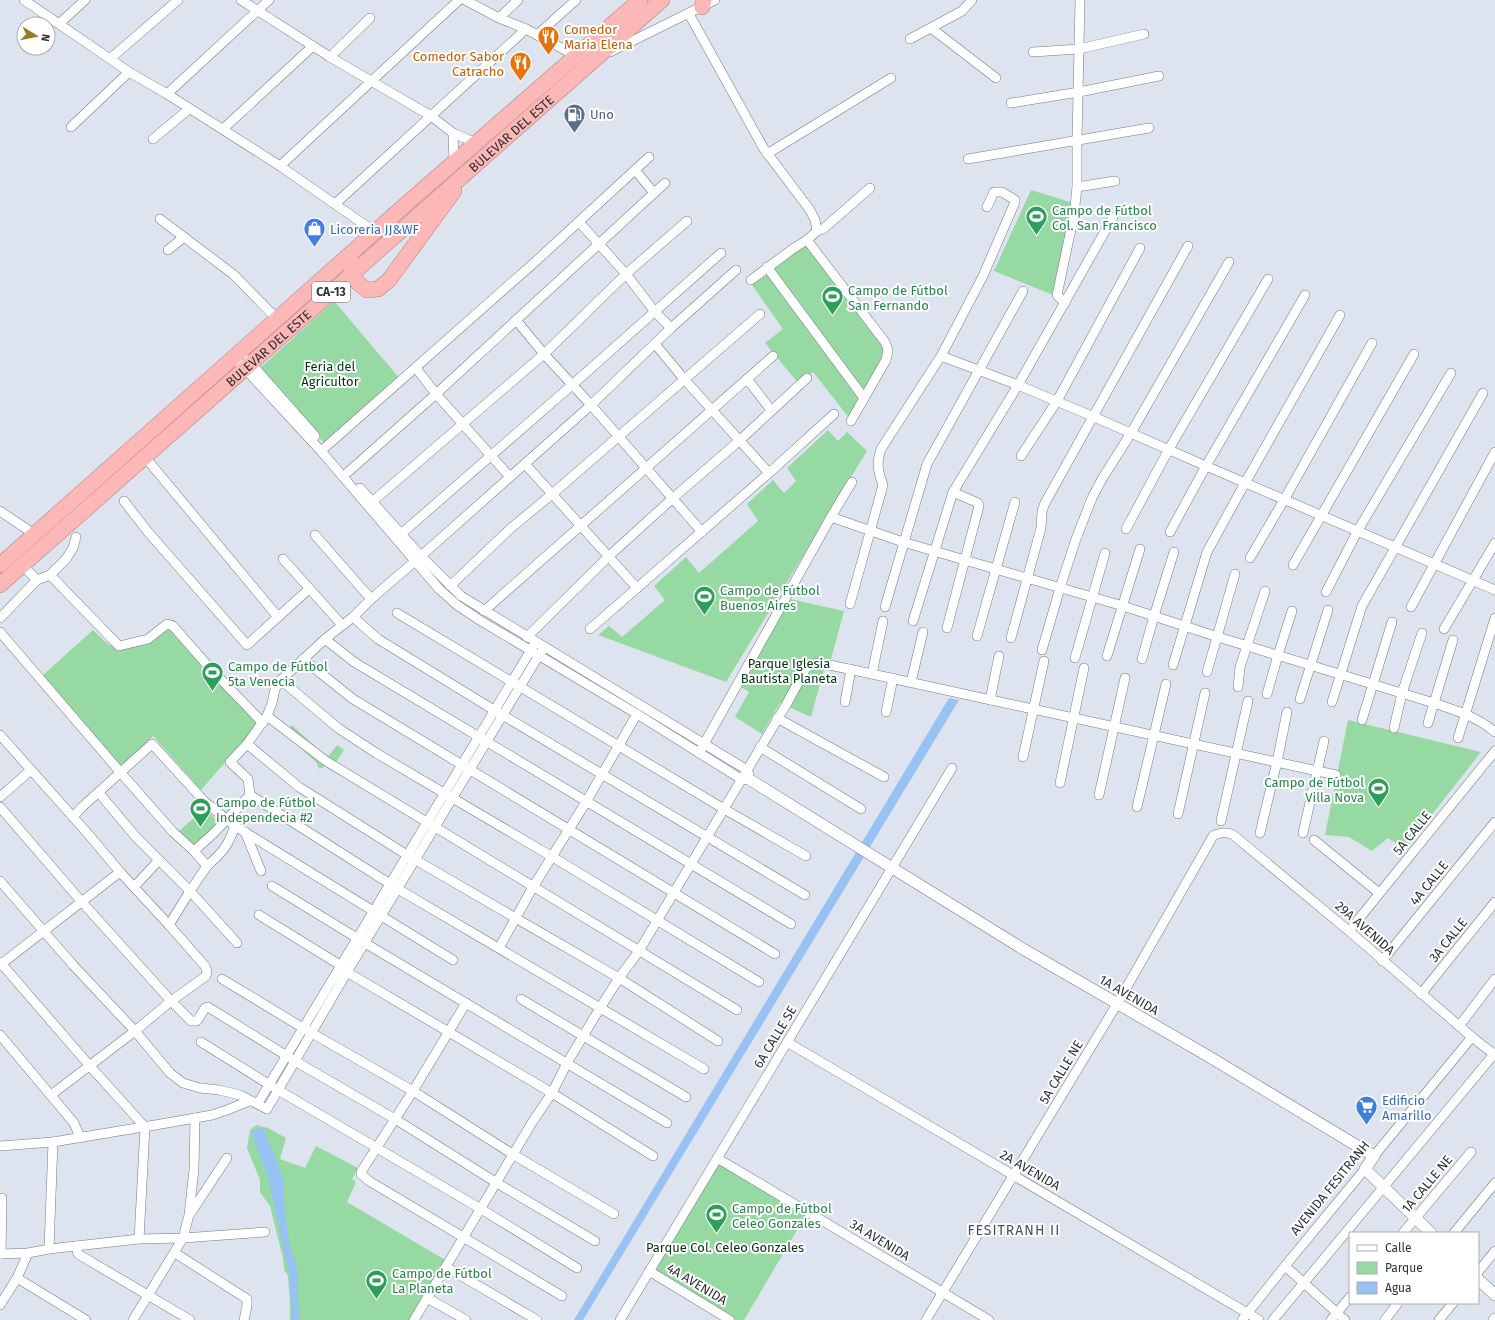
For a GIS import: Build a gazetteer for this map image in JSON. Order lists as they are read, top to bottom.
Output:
{
  "streets": {
    "highway": ["BULEVAR DEL ESTE", "CA-13"],
    "street": [
      "5A CALLE",
      "4A CALLE",
      "29A AVENIDA",
      "3A CALLE",
      "1A AVENIDA",
      "6A CALLE SE",
      "5A CALLE NE",
      "2A AVENIDA",
      "1A CALLE NE",
      "AVENIDA FESITRANH",
      "3A AVENIDA",
      "4A AVENIDA"
    ]
  },
  "crossings": [
    ["5A CALLE", "29A AVENIDA"],
    ["4A CALLE", "29A AVENIDA"],
    ["29A AVENIDA", "3A CALLE"],
    ["29A AVENIDA", "5A CALLE NE"],
    ["29A AVENIDA", "AVENIDA FESITRANH"],
    ["1A AVENIDA", "6A CALLE SE"],
    ["1A AVENIDA", "5A CALLE NE"],
    ["1A AVENIDA", "AVENIDA FESITRANH"],
    ["6A CALLE SE", "2A AVENIDA"],
    ["6A CALLE SE", "3A AVENIDA"],
    ["6A CALLE SE", "4A AVENIDA"],
    ["5A CALLE NE", "2A AVENIDA"],
    ["5A CALLE NE", "3A AVENIDA"],
    ["2A AVENIDA", "AVENIDA FESITRANH"]
  ],
  "districts": ["FESITRANH II"],
  "parks": ["Feria del Agricultor", "Parque Iglesia Bautista Planeta", "Parque Col. Celeo Gonzales"],
  "places": {
    "restaurant": ["Comedor Maria Elena", "Comedor Sabor Catracho"],
    "fuel station": ["Uno"],
    "sports": [
      "Campo de Fútbol Col. San Francisco",
      "Campo de Fútbol San Fernando",
      "Campo de Fútbol Buenos Aires",
      "Campo de Fútbol 5ta Venecia",
      "Campo de Fútbol Villa Nova",
      "Campo de Fútbol Independecia #2",
      "Campo de Fútbol Celeo Gonzales",
      "Campo de Fútbol La Planeta"
    ],
    "shop": ["Licoreria JJ&WF"],
    "supermarket": ["Edificio Amarillo"]
  },
  "legend": ["Calle", "Parque", "Agua"],
  "north": "right"
}
